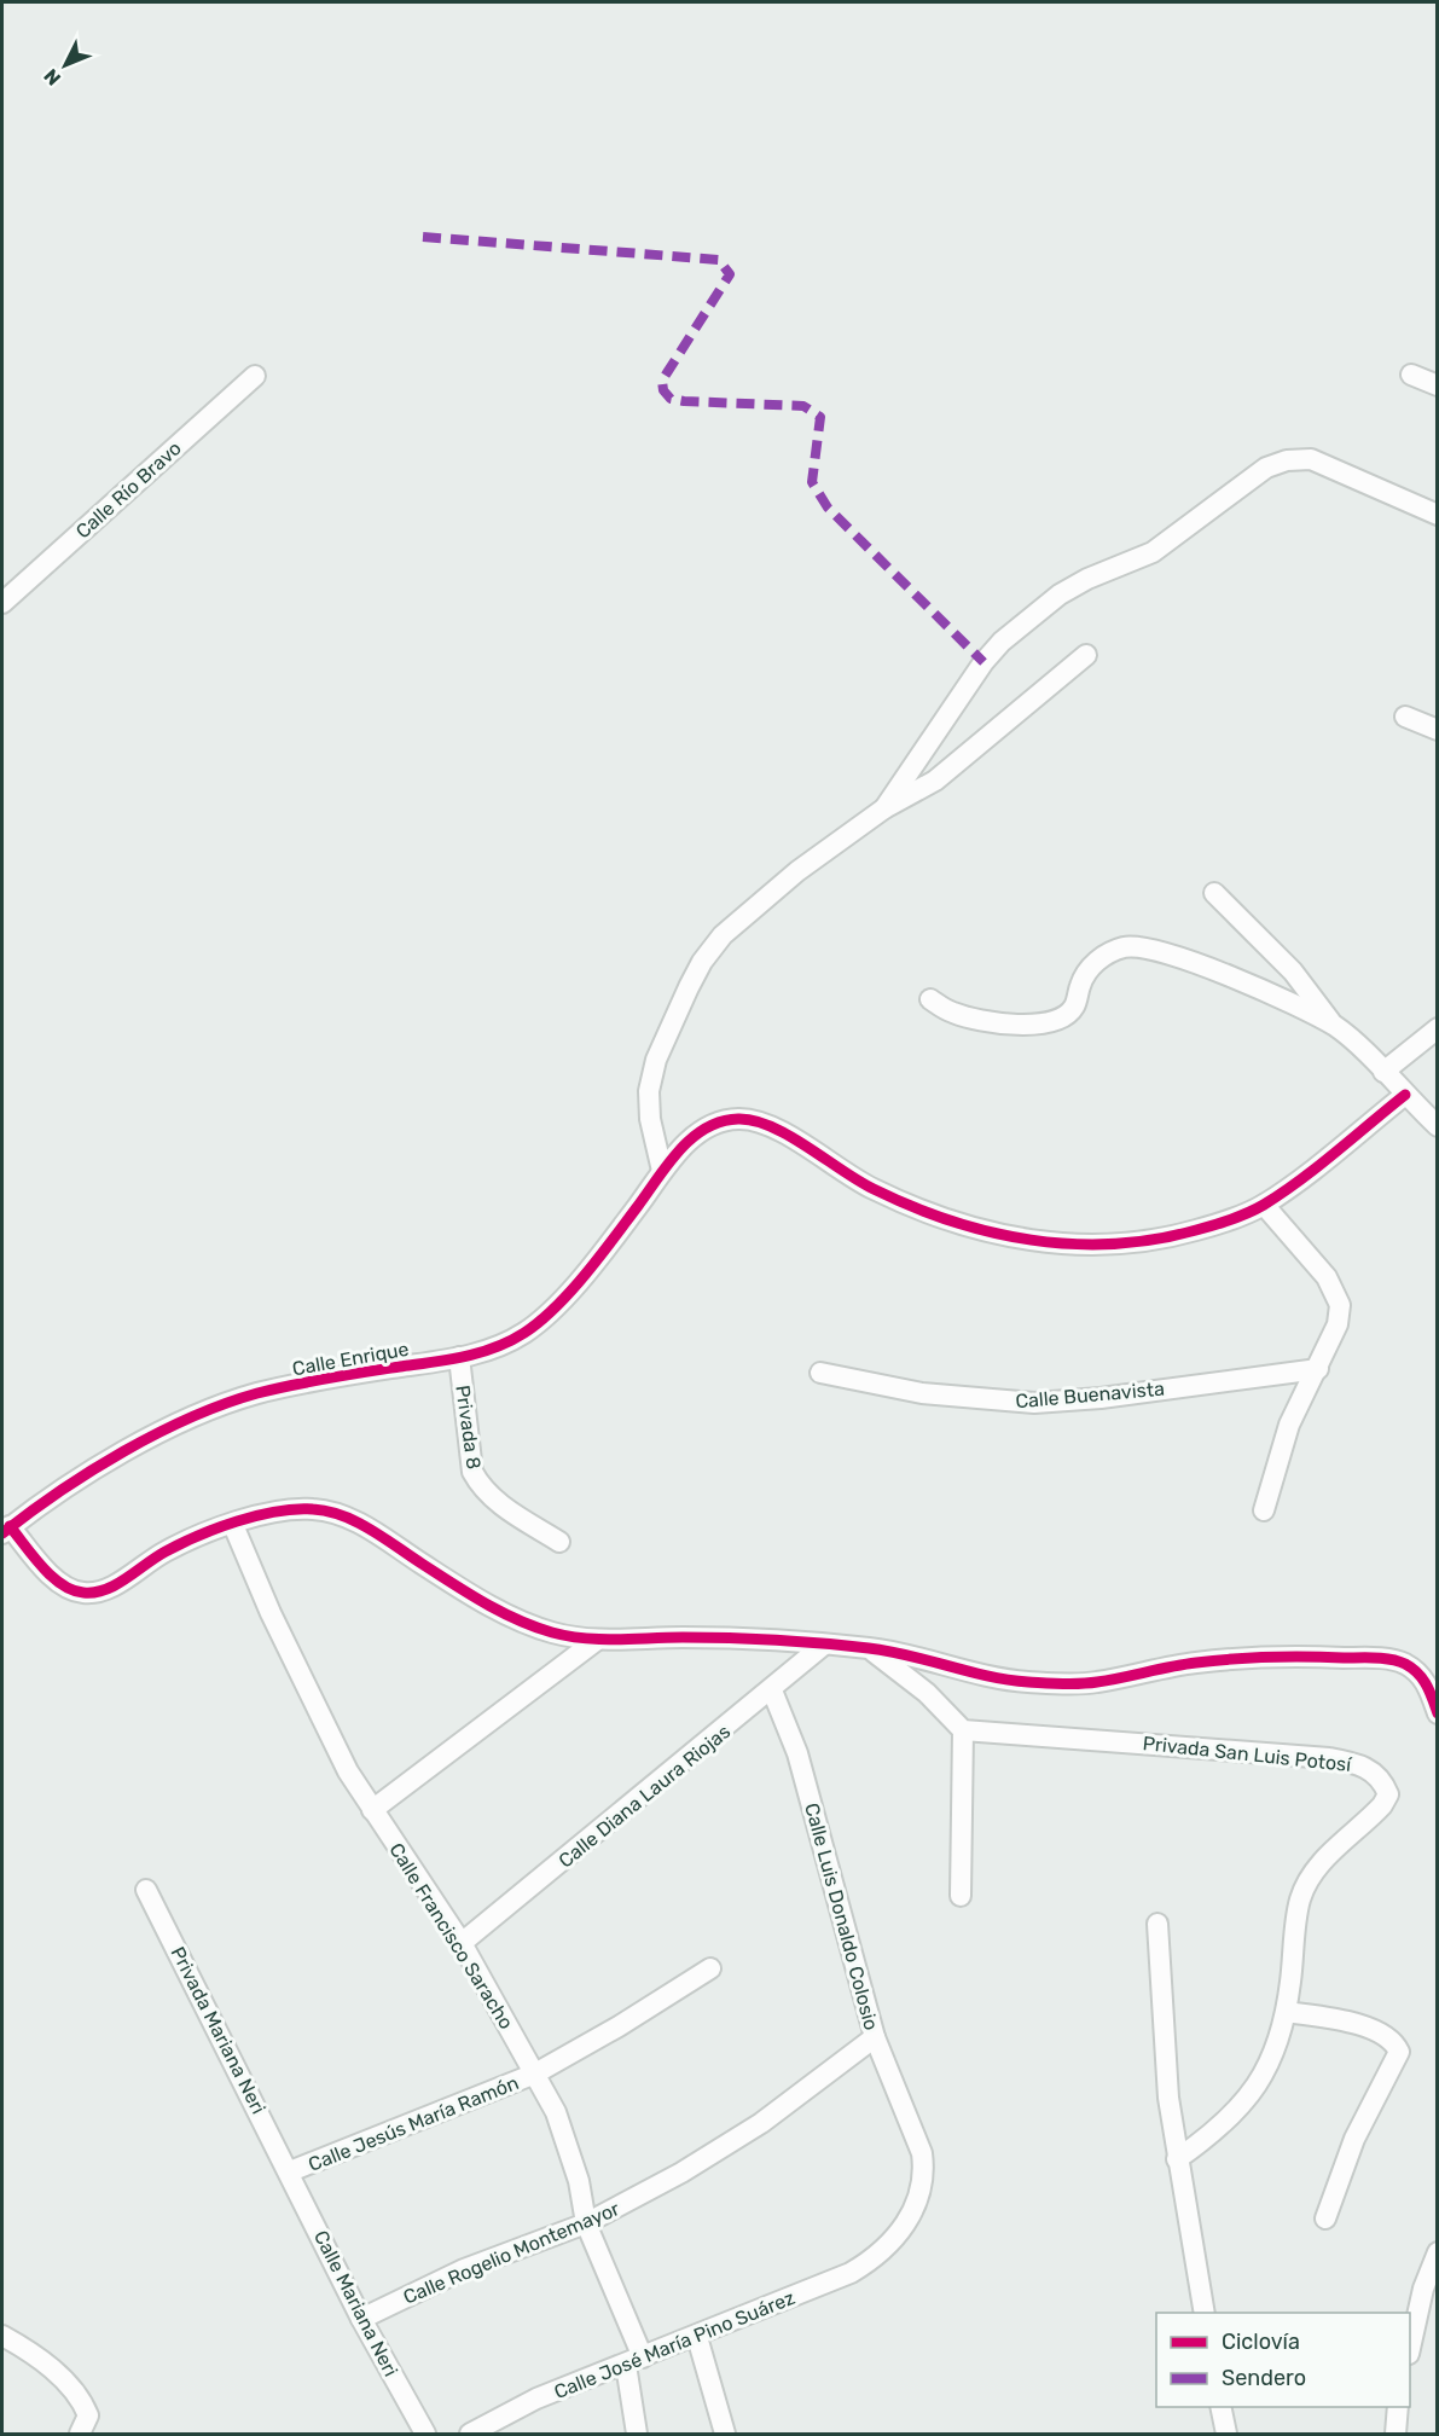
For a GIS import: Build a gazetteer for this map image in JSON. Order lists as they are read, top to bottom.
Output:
{
  "streets": {
    "street": [
      "Calle Río Bravo",
      "Calle Enrique",
      "Calle Buenavista",
      "Privada 8",
      "Privada San Luis Potosí",
      "Calle Diana Laura Riojas",
      "Calle Luis Donaldo Colosio",
      "Calle Francisco Saracho",
      "Privada Mariana Neri",
      "Calle Jesús María Ramón",
      "Calle Rogelio Montemayor",
      "Calle Mariana Neri",
      "Calle José María Pino Suárez"
    ]
  },
  "crossings": [
    ["Calle Enrique", "Privada 8"],
    ["Calle Diana Laura Riojas", "Calle Luis Donaldo Colosio"],
    ["Calle Diana Laura Riojas", "Calle Francisco Saracho"],
    ["Calle Luis Donaldo Colosio", "Calle Rogelio Montemayor"],
    ["Calle Luis Donaldo Colosio", "Calle José María Pino Suárez"],
    ["Calle Francisco Saracho", "Calle Jesús María Ramón"],
    ["Calle Francisco Saracho", "Calle Rogelio Montemayor"],
    ["Calle Francisco Saracho", "Calle José María Pino Suárez"],
    ["Privada Mariana Neri", "Calle Jesús María Ramón"],
    ["Privada Mariana Neri", "Calle Mariana Neri"],
    ["Calle Jesús María Ramón", "Calle Mariana Neri"],
    ["Calle Rogelio Montemayor", "Calle Mariana Neri"]
  ],
  "legend": ["Ciclovía", "Sendero"],
  "north": "bottom left"
}
